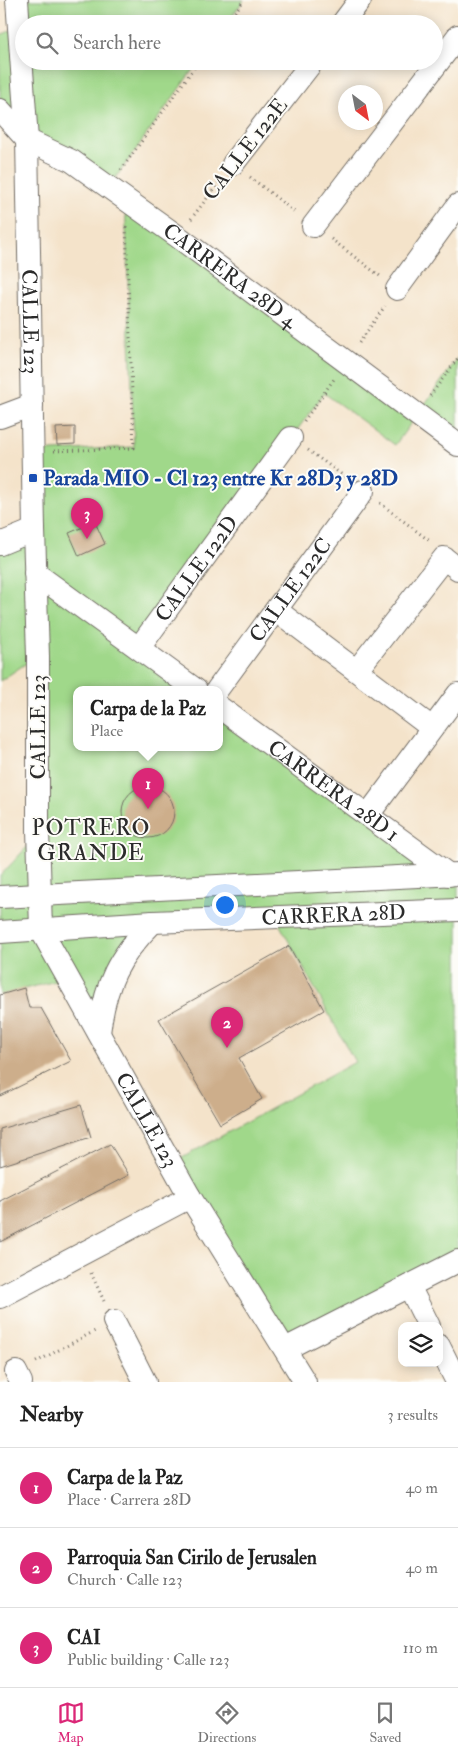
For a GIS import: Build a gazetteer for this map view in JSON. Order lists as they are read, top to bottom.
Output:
{
  "streets": {
    "street": [
      "CALLE 122E",
      "CARRERA 28D 4",
      "CALLE 123",
      "CALLE 122D",
      "CALLE 122C",
      "CARRERA 28D 1",
      "CARRERA 28D"
    ]
  },
  "crossings": [
    ["CALLE 122E", "CARRERA 28D 4"],
    ["CARRERA 28D 4", "CALLE 123"],
    ["CALLE 123", "CARRERA 28D"],
    ["CARRERA 28D 1", "CARRERA 28D"]
  ],
  "districts": ["POTRERO GRANDE"],
  "places": {
    "transit": ["Parada MIO - Cl 123 entre Kr 28D3 y 28D"]
  },
  "north": "bottom right",
  "page": {
    "search": "Search here",
    "pins": ["3", "1", "2"],
    "popup": ["Carpa de la Paz", "Place"],
    "heading": ["Nearby", "3 results"],
    "list": [
      {
        "mark": "1",
        "name": "Carpa de la Paz",
        "note": "Place · Carrera 28D",
        "value": "40 m"
      },
      {
        "mark": "2",
        "name": "Parroquia San Cirilo de Jerusalen",
        "note": "Church · Calle 123",
        "value": "40 m"
      },
      {
        "mark": "3",
        "name": "CAI",
        "note": "Public building · Calle 123",
        "value": "110 m"
      }
    ],
    "nav": ["Map", "Directions", "Saved"]
  }
}
